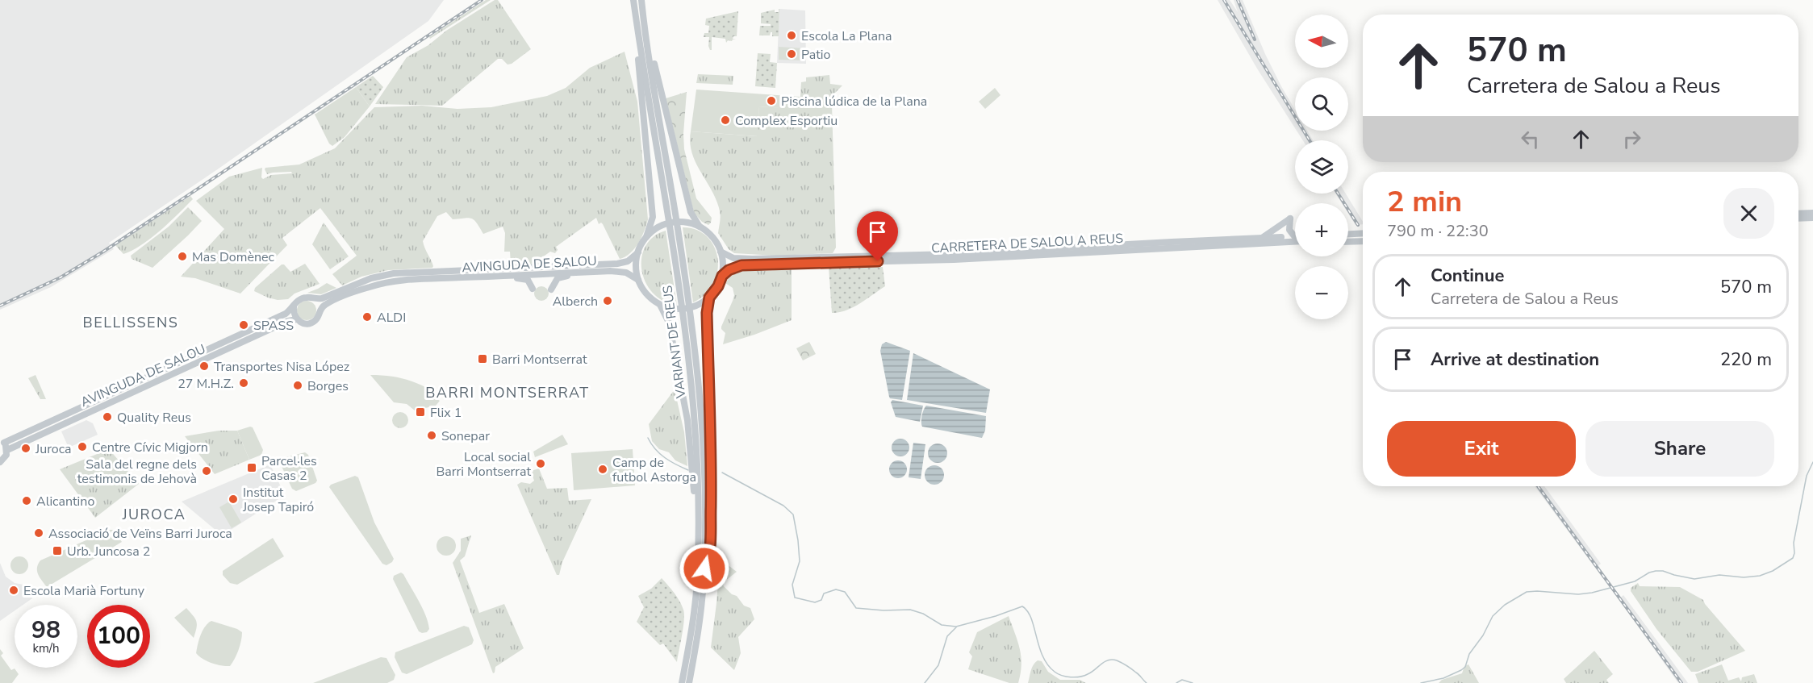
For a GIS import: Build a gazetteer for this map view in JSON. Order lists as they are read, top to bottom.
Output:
{
  "streets": {
    "highway": ["CARRETERA DE SALOU A REUS", "VARIANT DE REUS"],
    "main road": ["AVINGUDA DE SALOU"]
  },
  "districts": ["BELLISSENS", "BARRI MONTSERRAT", "JUROCA"],
  "places": {
    "other": [
      "Escola La Plana",
      "Patio",
      "Piscina lúdica de la Plana",
      "Complex Esportiu",
      "Mas Domènec",
      "Alberch",
      "ALDI",
      "SPASS",
      "Transportes Nisa López",
      "27 M.H.Z.",
      "Borges",
      "Quality Reus",
      "Sonepar",
      "Centre Cívic Migjorn",
      "Juroca",
      "Local social Barri Montserrat",
      "Camp de futbol Astorga",
      "Sala del regne dels testimonis de Jehovà",
      "Institut Josep Tapiró",
      "Alicantino",
      "Associació de Veïns Barri Juroca",
      "Escola Marià Fortuny"
    ],
    "transit": [
      "Barri Montserrat",
      "Flix 1",
      "Parcel·les Casas 2",
      "Urb. Juncosa 2"
    ]
  },
  "north": "left",
  "page": {
    "map_buttons": ["+", "−"],
    "turn": ["570 m", "Carretera de Salou a Reus"],
    "heading": ["2 min", "790 m · 22:30"],
    "list": [
      {
        "name": "Continue",
        "note": "Carretera de Salou a Reus",
        "value": "570 m"
      },
      {
        "name": "Arrive at destination",
        "value": "220 m"
      }
    ],
    "buttons": ["Exit", "Share"],
    "speed": "98 km/h",
    "limit": "100"
  }
}
